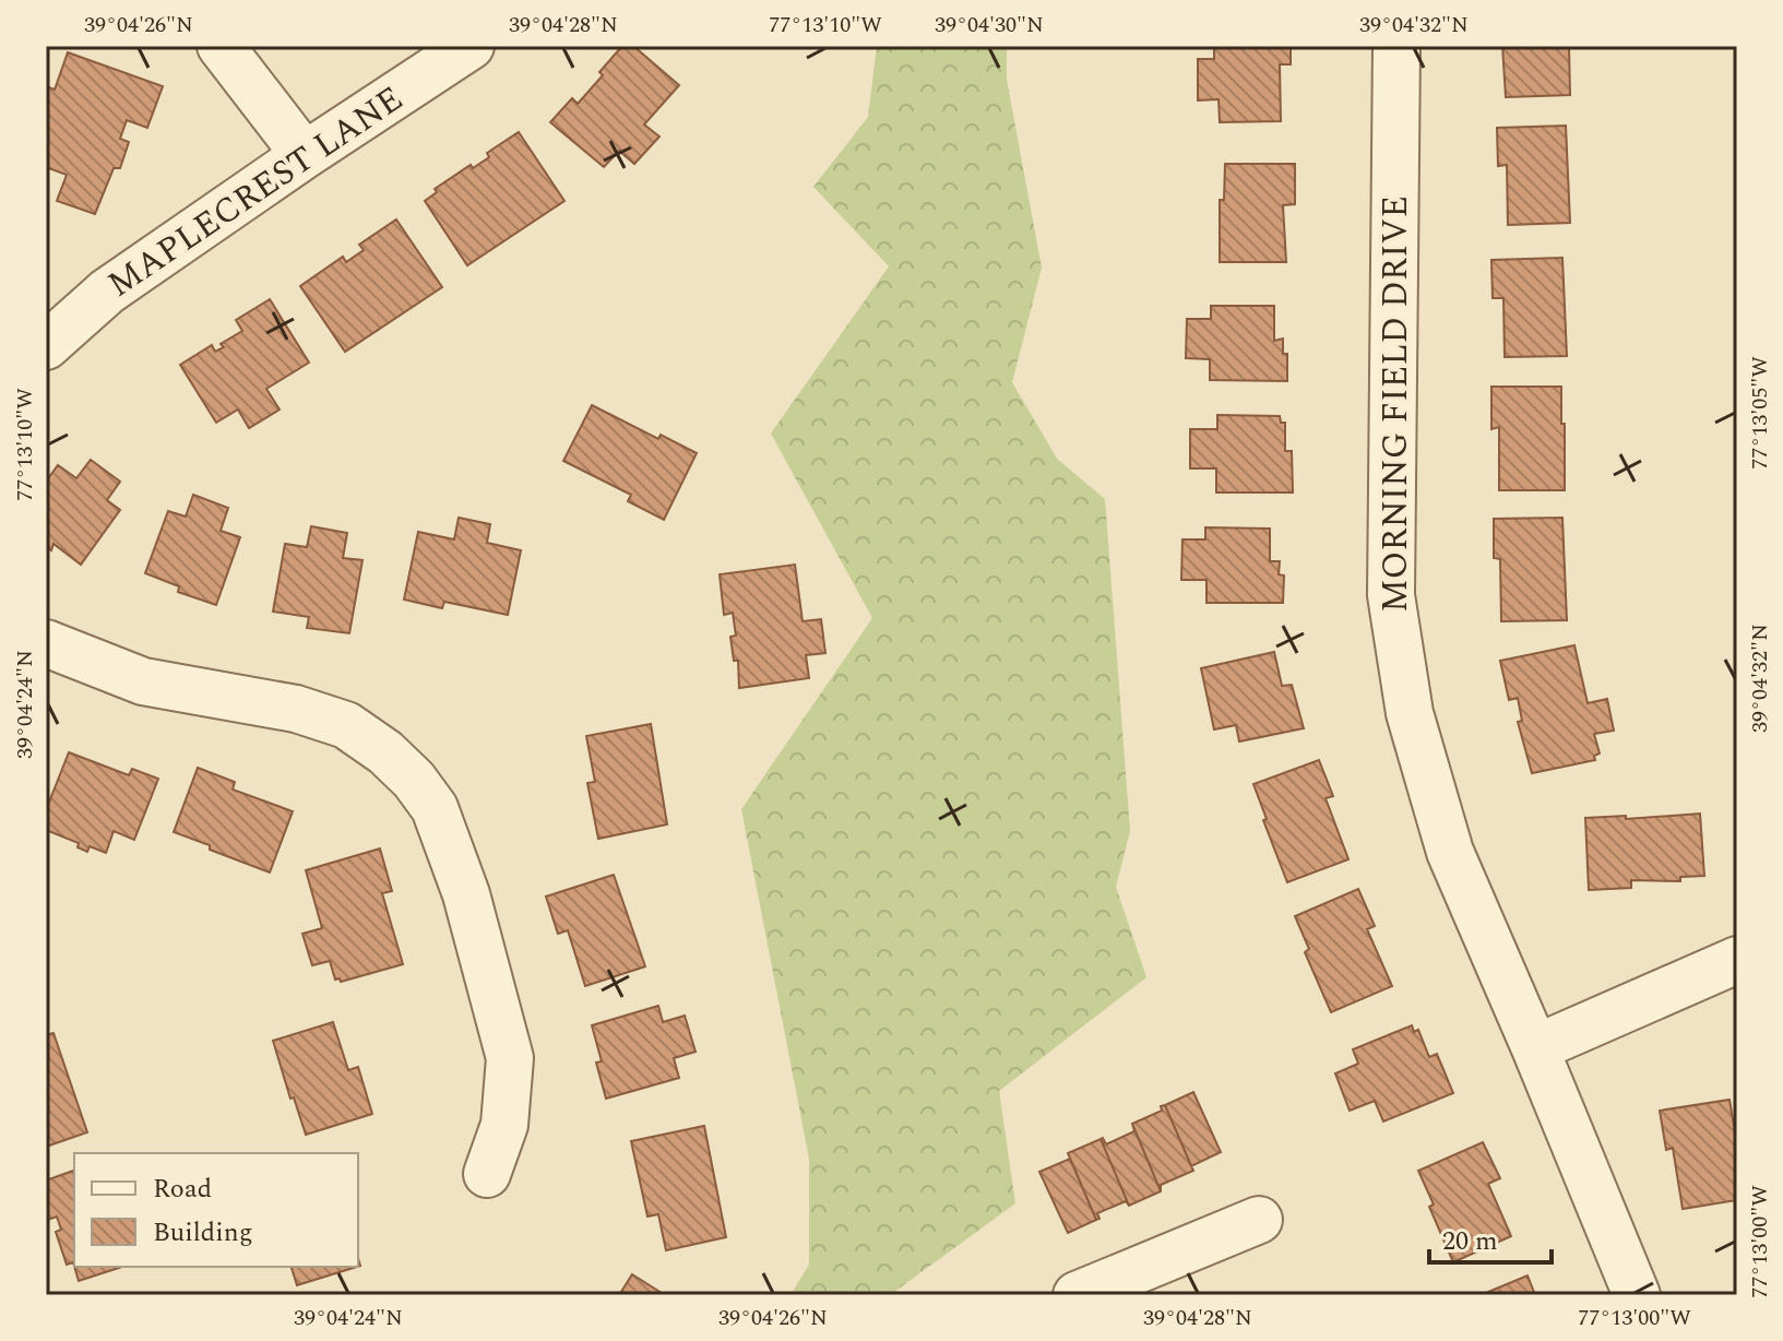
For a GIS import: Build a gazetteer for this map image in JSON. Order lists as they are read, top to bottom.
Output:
{
  "streets": {
    "street": ["MAPLECREST LANE", "MORNING FIELD DRIVE"]
  },
  "legend": ["Road", "Building"],
  "scale_bar": "20 m",
  "coordinates": [
    "39°04'26\"N",
    "39°04'28\"N",
    "77°13'10\"W",
    "39°04'30\"N",
    "39°04'32\"N",
    "77°13'05\"W",
    "39°04'24\"N",
    "77°13'00\"W"
  ]
}
